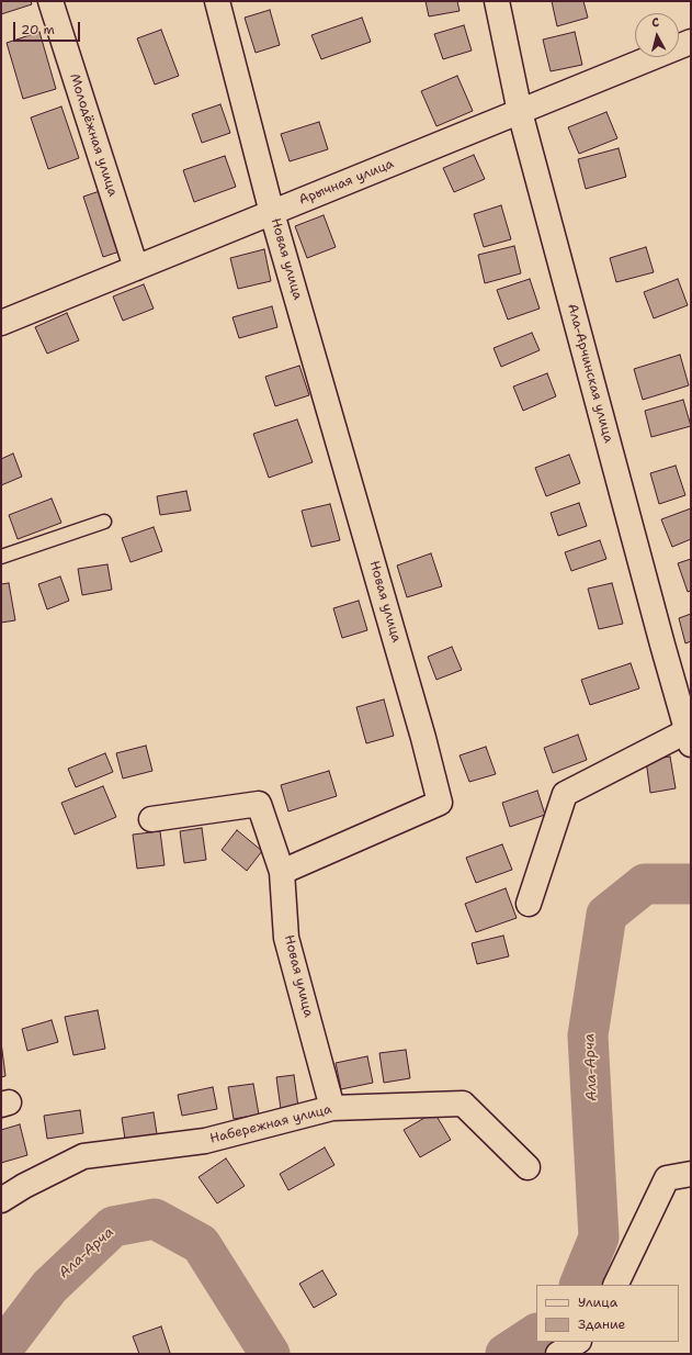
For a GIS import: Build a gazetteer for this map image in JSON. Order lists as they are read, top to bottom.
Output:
{
  "streets": {
    "street": [
      "Молодёжная улица",
      "Арычная улица",
      "Новая улица",
      "Ала-Арчинская улица",
      "Набережная улица"
    ]
  },
  "crossings": [
    ["Молодёжная улица", "Арычная улица"],
    ["Арычная улица", "Новая улица"],
    ["Арычная улица", "Ала-Арчинская улица"],
    ["Новая улица", "Набережная улица"]
  ],
  "water": ["Ала-Арча"],
  "legend": ["Улица", "Здание"],
  "scale_bar": "20 m",
  "north": "top"
}
